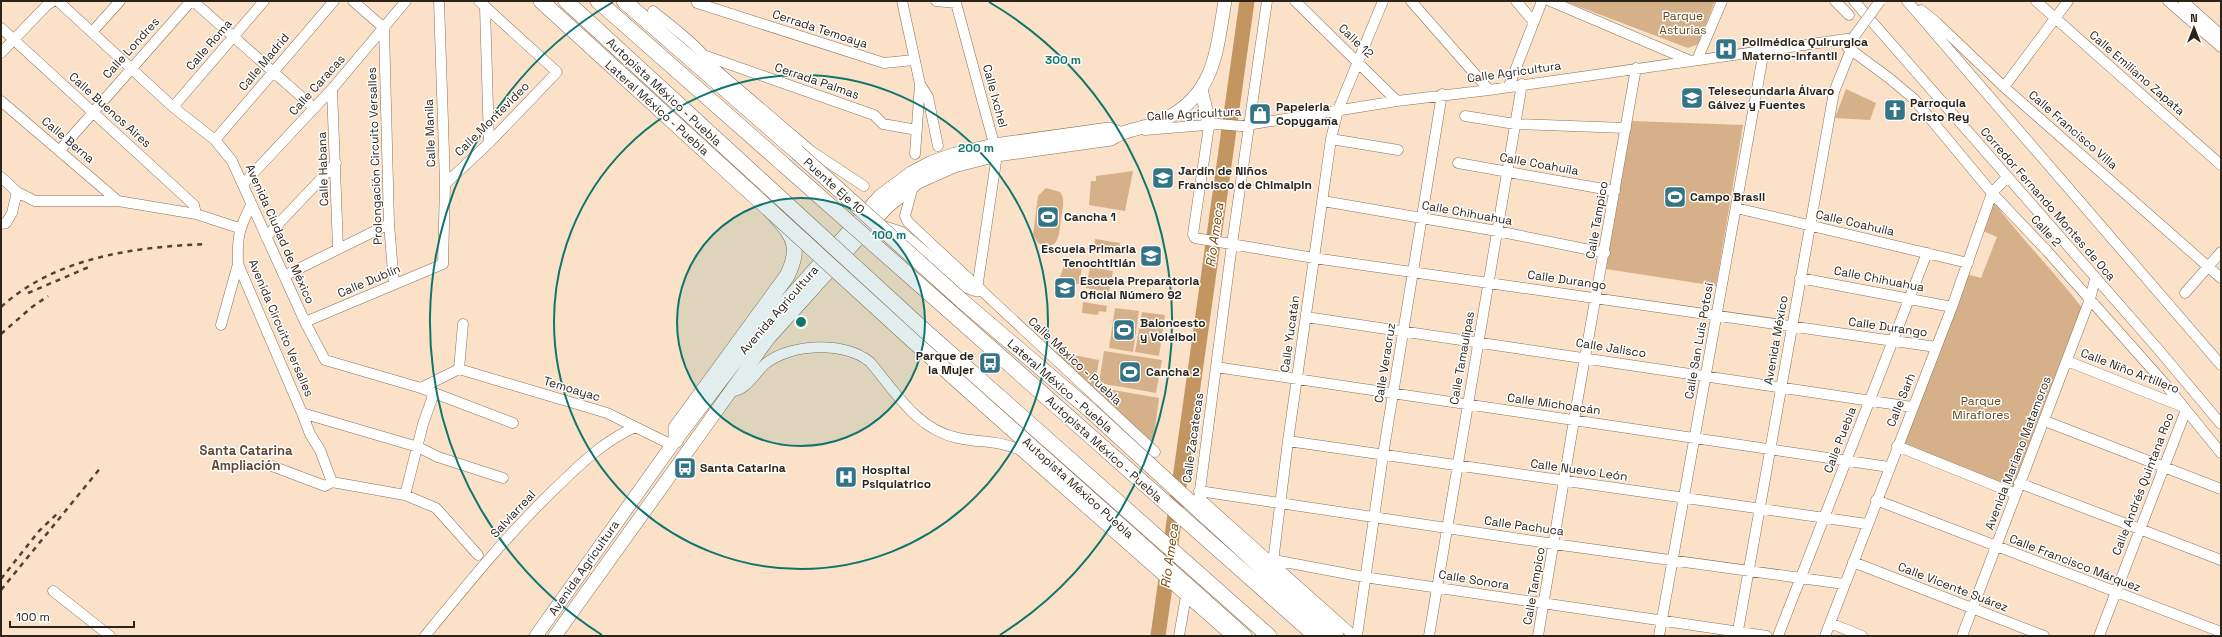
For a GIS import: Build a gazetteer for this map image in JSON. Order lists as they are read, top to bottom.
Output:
{
  "streets": {
    "highway": [
      "Autopista México - Puebla",
      "Lateral México - Puebla",
      "Puente Eje 10",
      "Autopista México Puebla"
    ],
    "main road": ["Avenida Agricultura"],
    "street": [
      "Cerrada Temoaya",
      "Calle 12",
      "Calle Roma",
      "Calle Londres",
      "Calle Madrid",
      "Calle Agricultura",
      "Calle Emiliano Zapata",
      "Cerrada Palmas",
      "Calle Caracas",
      "Calle Ixchel",
      "Calle Buenos Aires",
      "Calle Montevideo",
      "Calle Francisco Villa",
      "Calle Manila",
      "Calle Berna",
      "Prolongación Circuito Versalles",
      "Calle Coahuila",
      "Calle Habana",
      "Corredor Fernando Montes de Oca",
      "Calle Chihuahua",
      "Calle Tampico",
      "Calle 2",
      "Avenida Ciudad de México",
      "Calle Durango",
      "Calle Dublín",
      "Avenida Circuito Versalles",
      "Calle Yucatán",
      "Avenida México",
      "Calle San Luis Potosí",
      "Calle Jalisco",
      "Calle Tamaulipas",
      "Calle México - Puebla",
      "Calle Veracruz",
      "Calle Niño Artillero",
      "Temoayac",
      "Calle Sarh",
      "Calle Michoacán",
      "Calle Zacatecas",
      "Calle Puebla",
      "Avenida Mariano Matamoros",
      "Calle Nuevo León",
      "Calle Andrés Quintana Roo",
      "Salviarreal",
      "Calle Pachuca",
      "Calle Francisco Márquez",
      "Calle Sonora",
      "Calle Vicente Suárez"
    ]
  },
  "crossings": [
    ["Calle 12", "Calle Agricultura"],
    ["Calle 12", "Calle Yucatán"],
    ["Calle Roma", "Avenida Ciudad de México"],
    ["Calle Londres", "Calle Buenos Aires"],
    ["Calle Londres", "Calle Berna"],
    ["Calle Londres", "Avenida Ciudad de México"],
    ["Calle Madrid", "Avenida Ciudad de México"],
    ["Calle Agricultura", "Calle Tampico"],
    ["Calle Agricultura", "Calle 2"],
    ["Calle Agricultura", "Calle Durango"],
    ["Calle Agricultura", "Avenida Agricultura"],
    ["Calle Agricultura", "Calle Yucatán"],
    ["Calle Agricultura", "Calle San Luis Potosí"],
    ["Calle Agricultura", "Calle Tamaulipas"],
    ["Calle Agricultura", "Calle Veracruz"],
    ["Calle Agricultura", "Calle Zacatecas"],
    ["Calle Caracas", "Prolongación Circuito Versalles"],
    ["Calle Caracas", "Calle Habana"],
    ["Calle Caracas", "Avenida Ciudad de México"],
    ["Autopista México - Puebla", "Puente Eje 10"],
    ["Calle Ixchel", "Avenida Agricultura"],
    ["Calle Ixchel", "Calle México - Puebla"],
    ["Lateral México - Puebla", "Puente Eje 10"],
    ["Lateral México - Puebla", "Autopista México Puebla"],
    ["Calle Montevideo", "Calle Manila"],
    ["Calle Manila", "Calle Dublín"],
    ["Prolongación Circuito Versalles", "Calle Dublín"],
    ["Calle Coahuila", "Calle Tampico"],
    ["Calle Coahuila", "Avenida México"],
    ["Calle Coahuila", "Calle San Luis Potosí"],
    ["Calle Coahuila", "Calle Tamaulipas"],
    ["Calle Coahuila", "Calle Sarh"],
    ["Calle Coahuila", "Calle Puebla"],
    ["Corredor Fernando Montes de Oca", "Calle Sarh"],
    ["Corredor Fernando Montes de Oca", "Avenida Mariano Matamoros"],
    ["Calle Chihuahua", "Calle Tampico"],
    ["Calle Chihuahua", "Calle Yucatán"],
    ["Calle Chihuahua", "Avenida México"],
    ["Calle Chihuahua", "Calle Tamaulipas"],
    ["Calle Chihuahua", "Calle Veracruz"],
    ["Calle Chihuahua", "Calle Sarh"],
    ["Calle Chihuahua", "Calle Puebla"],
    ["Calle Tampico", "Calle Durango"],
    ["Calle Tampico", "Calle Jalisco"],
    ["Calle Tampico", "Calle Michoacán"],
    ["Calle Tampico", "Calle Nuevo León"],
    ["Calle Tampico", "Calle Pachuca"],
    ["Calle Tampico", "Calle Sonora"],
    ["Calle 2", "Avenida México"],
    ["Calle 2", "Calle Niño Artillero"],
    ["Calle 2", "Calle Sarh"],
    ["Calle 2", "Avenida Mariano Matamoros"],
    ["Calle 2", "Calle Andrés Quintana Roo"],
    ["Avenida Ciudad de México", "Calle Dublín"],
    ["Avenida Ciudad de México", "Avenida Circuito Versalles"],
    ["Calle Durango", "Calle Yucatán"],
    ["Calle Durango", "Avenida México"],
    ["Calle Durango", "Calle San Luis Potosí"],
    ["Calle Durango", "Calle Tamaulipas"],
    ["Calle Durango", "Calle Veracruz"],
    ["Calle Durango", "Calle Sarh"],
    ["Calle Durango", "Calle Zacatecas"],
    ["Calle Durango", "Calle Puebla"],
    ["Avenida Agricultura", "Calle México - Puebla"],
    ["Avenida Agricultura", "Temoayac"],
    ["Calle Yucatán", "Calle Jalisco"],
    ["Calle Yucatán", "Calle Michoacán"],
    ["Calle Yucatán", "Calle Nuevo León"],
    ["Calle Yucatán", "Calle Pachuca"],
    ["Calle Yucatán", "Calle Sonora"],
    ["Avenida México", "Calle Jalisco"],
    ["Avenida México", "Calle Michoacán"],
    ["Avenida México", "Calle Nuevo León"],
    ["Avenida México", "Calle Pachuca"],
    ["Avenida México", "Calle Sonora"],
    ["Calle San Luis Potosí", "Calle Jalisco"],
    ["Calle San Luis Potosí", "Calle Michoacán"],
    ["Calle San Luis Potosí", "Calle Nuevo León"],
    ["Calle San Luis Potosí", "Calle Pachuca"],
    ["Calle San Luis Potosí", "Calle Sonora"],
    ["Calle Jalisco", "Calle Tamaulipas"],
    ["Calle Jalisco", "Calle Veracruz"],
    ["Calle Jalisco", "Calle Sarh"],
    ["Calle Jalisco", "Calle Puebla"],
    ["Calle Tamaulipas", "Calle Michoacán"],
    ["Calle Tamaulipas", "Calle Nuevo León"],
    ["Calle Tamaulipas", "Calle Pachuca"],
    ["Calle Tamaulipas", "Calle Sonora"],
    ["Calle Veracruz", "Calle Michoacán"],
    ["Calle Veracruz", "Calle Nuevo León"],
    ["Calle Veracruz", "Calle Pachuca"],
    ["Calle Veracruz", "Calle Sonora"],
    ["Calle Niño Artillero", "Avenida Mariano Matamoros"],
    ["Calle Niño Artillero", "Calle Andrés Quintana Roo"],
    ["Temoayac", "Salviarreal"],
    ["Calle Sarh", "Calle Michoacán"],
    ["Calle Sarh", "Calle Nuevo León"],
    ["Calle Sarh", "Calle Pachuca"],
    ["Calle Sarh", "Calle Francisco Márquez"],
    ["Calle Sarh", "Calle Vicente Suárez"],
    ["Calle Michoacán", "Calle Zacatecas"],
    ["Calle Michoacán", "Calle Puebla"],
    ["Calle Zacatecas", "Calle Pachuca"],
    ["Calle Puebla", "Calle Nuevo León"],
    ["Calle Puebla", "Calle Pachuca"],
    ["Avenida Mariano Matamoros", "Calle Francisco Márquez"],
    ["Avenida Mariano Matamoros", "Calle Vicente Suárez"],
    ["Calle Andrés Quintana Roo", "Calle Francisco Márquez"]
  ],
  "districts": ["Santa Catarina Ampliación"],
  "water": ["Río Ameca"],
  "parks": ["Parque Asturias", "Parque Miraflores"],
  "places": {
    "hospital": ["Polimédica Quirurgica Materno-Infantil", "Hospital Psiquiatrico"],
    "school or university": [
      "Telesecundaria Álvaro Gálvez y Fuentes",
      "Jardín de Niños Francisco de Chimalpin",
      "Escuela Primaria Tenochtitlán",
      "Escuela Preparatoria Oficial Número 92"
    ],
    "church": ["Parroquia Cristo Rey"],
    "shop": ["Papeleria Copygama"],
    "sports": [
      "Campo Brasil",
      "Cancha 1",
      "Baloncesto y Voleibol",
      "Cancha 2"
    ],
    "bus stop": ["Parque de la Mujer", "Santa Catarina"]
  },
  "scale_bar": "100 m",
  "north": "top",
  "rings": ["300 m", "200 m", "100 m"]
}
